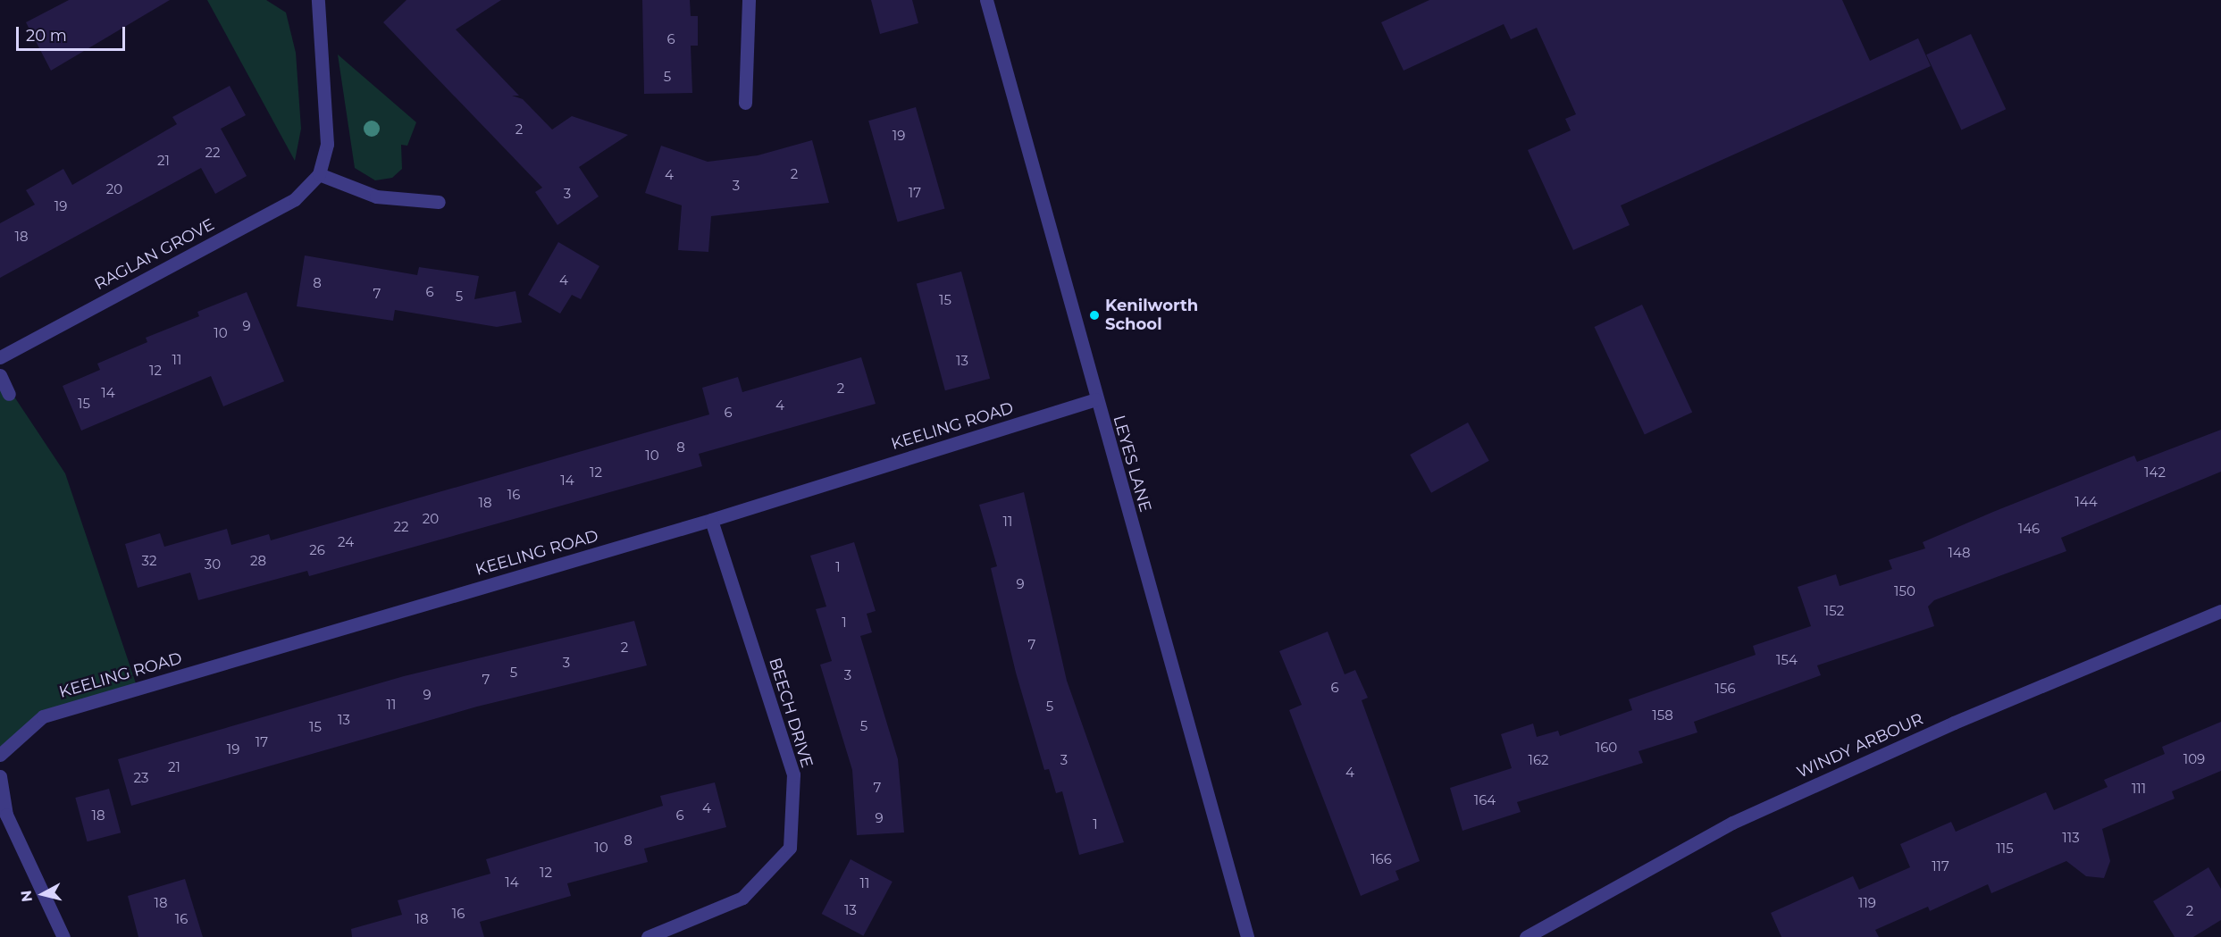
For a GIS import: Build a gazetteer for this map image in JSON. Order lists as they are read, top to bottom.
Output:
{
  "streets": {
    "street": [
      "RAGLAN GROVE",
      "KEELING ROAD",
      "LEYES LANE",
      "BEECH DRIVE",
      "WINDY ARBOUR"
    ]
  },
  "crossings": [
    ["KEELING ROAD", "LEYES LANE"],
    ["KEELING ROAD", "BEECH DRIVE"]
  ],
  "places": ["Kenilworth School"],
  "house_numbers": [
    "6",
    "5",
    "2",
    "19",
    "22",
    "21",
    "2",
    "4",
    "3",
    "20",
    "17",
    "3",
    "19",
    "18",
    "4",
    "8",
    "6",
    "7",
    "5",
    "15",
    "9",
    "10",
    "11",
    "13",
    "12",
    "2",
    "14",
    "15",
    "4",
    "6",
    "8",
    "10",
    "12",
    "142",
    "14",
    "16",
    "144",
    "18",
    "20",
    "11",
    "22",
    "146",
    "24",
    "26",
    "148",
    "32",
    "28",
    "30",
    "1",
    "9",
    "150",
    "152",
    "1",
    "7",
    "2",
    "154",
    "3",
    "5",
    "3",
    "7",
    "6",
    "156",
    "9",
    "11",
    "5",
    "158",
    "13",
    "5",
    "15",
    "17",
    "160",
    "19",
    "109",
    "3",
    "162",
    "21",
    "4",
    "23",
    "7",
    "111",
    "164",
    "4",
    "18",
    "6",
    "9",
    "1",
    "113",
    "8",
    "10",
    "115",
    "166",
    "117",
    "12",
    "14",
    "11",
    "18",
    "119",
    "13",
    "2",
    "16",
    "16",
    "18"
  ],
  "scale_bar": "20 m",
  "north": "left"
}
